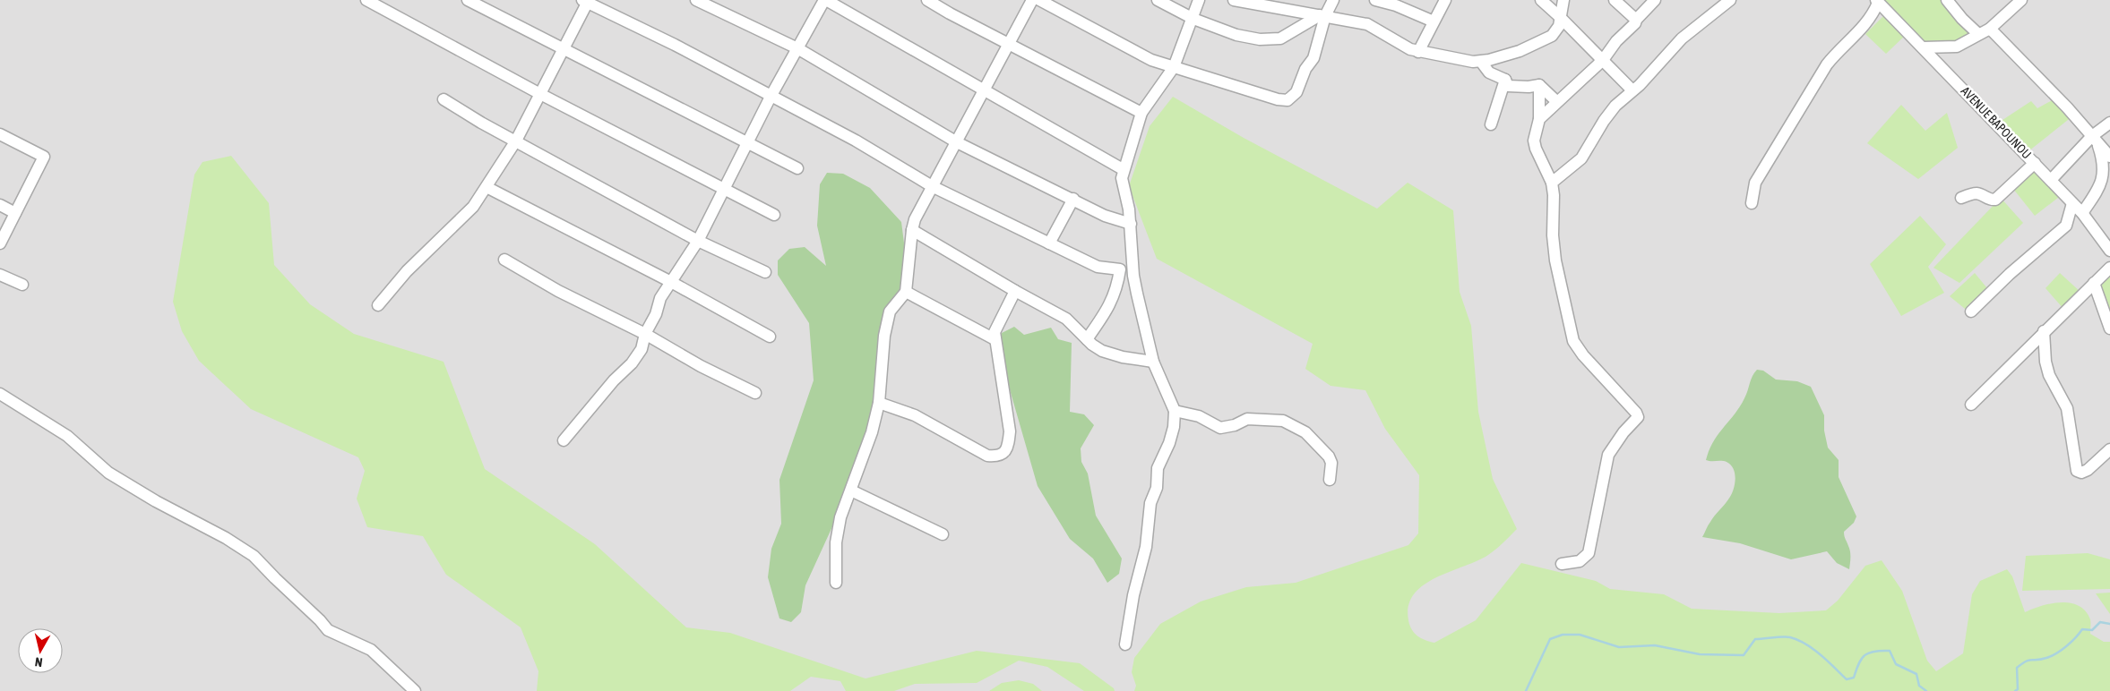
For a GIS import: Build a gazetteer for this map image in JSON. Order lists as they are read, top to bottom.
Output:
{
  "streets": {
    "street": ["AVENUE BAPOUNOU"]
  },
  "north": "bottom"
}
